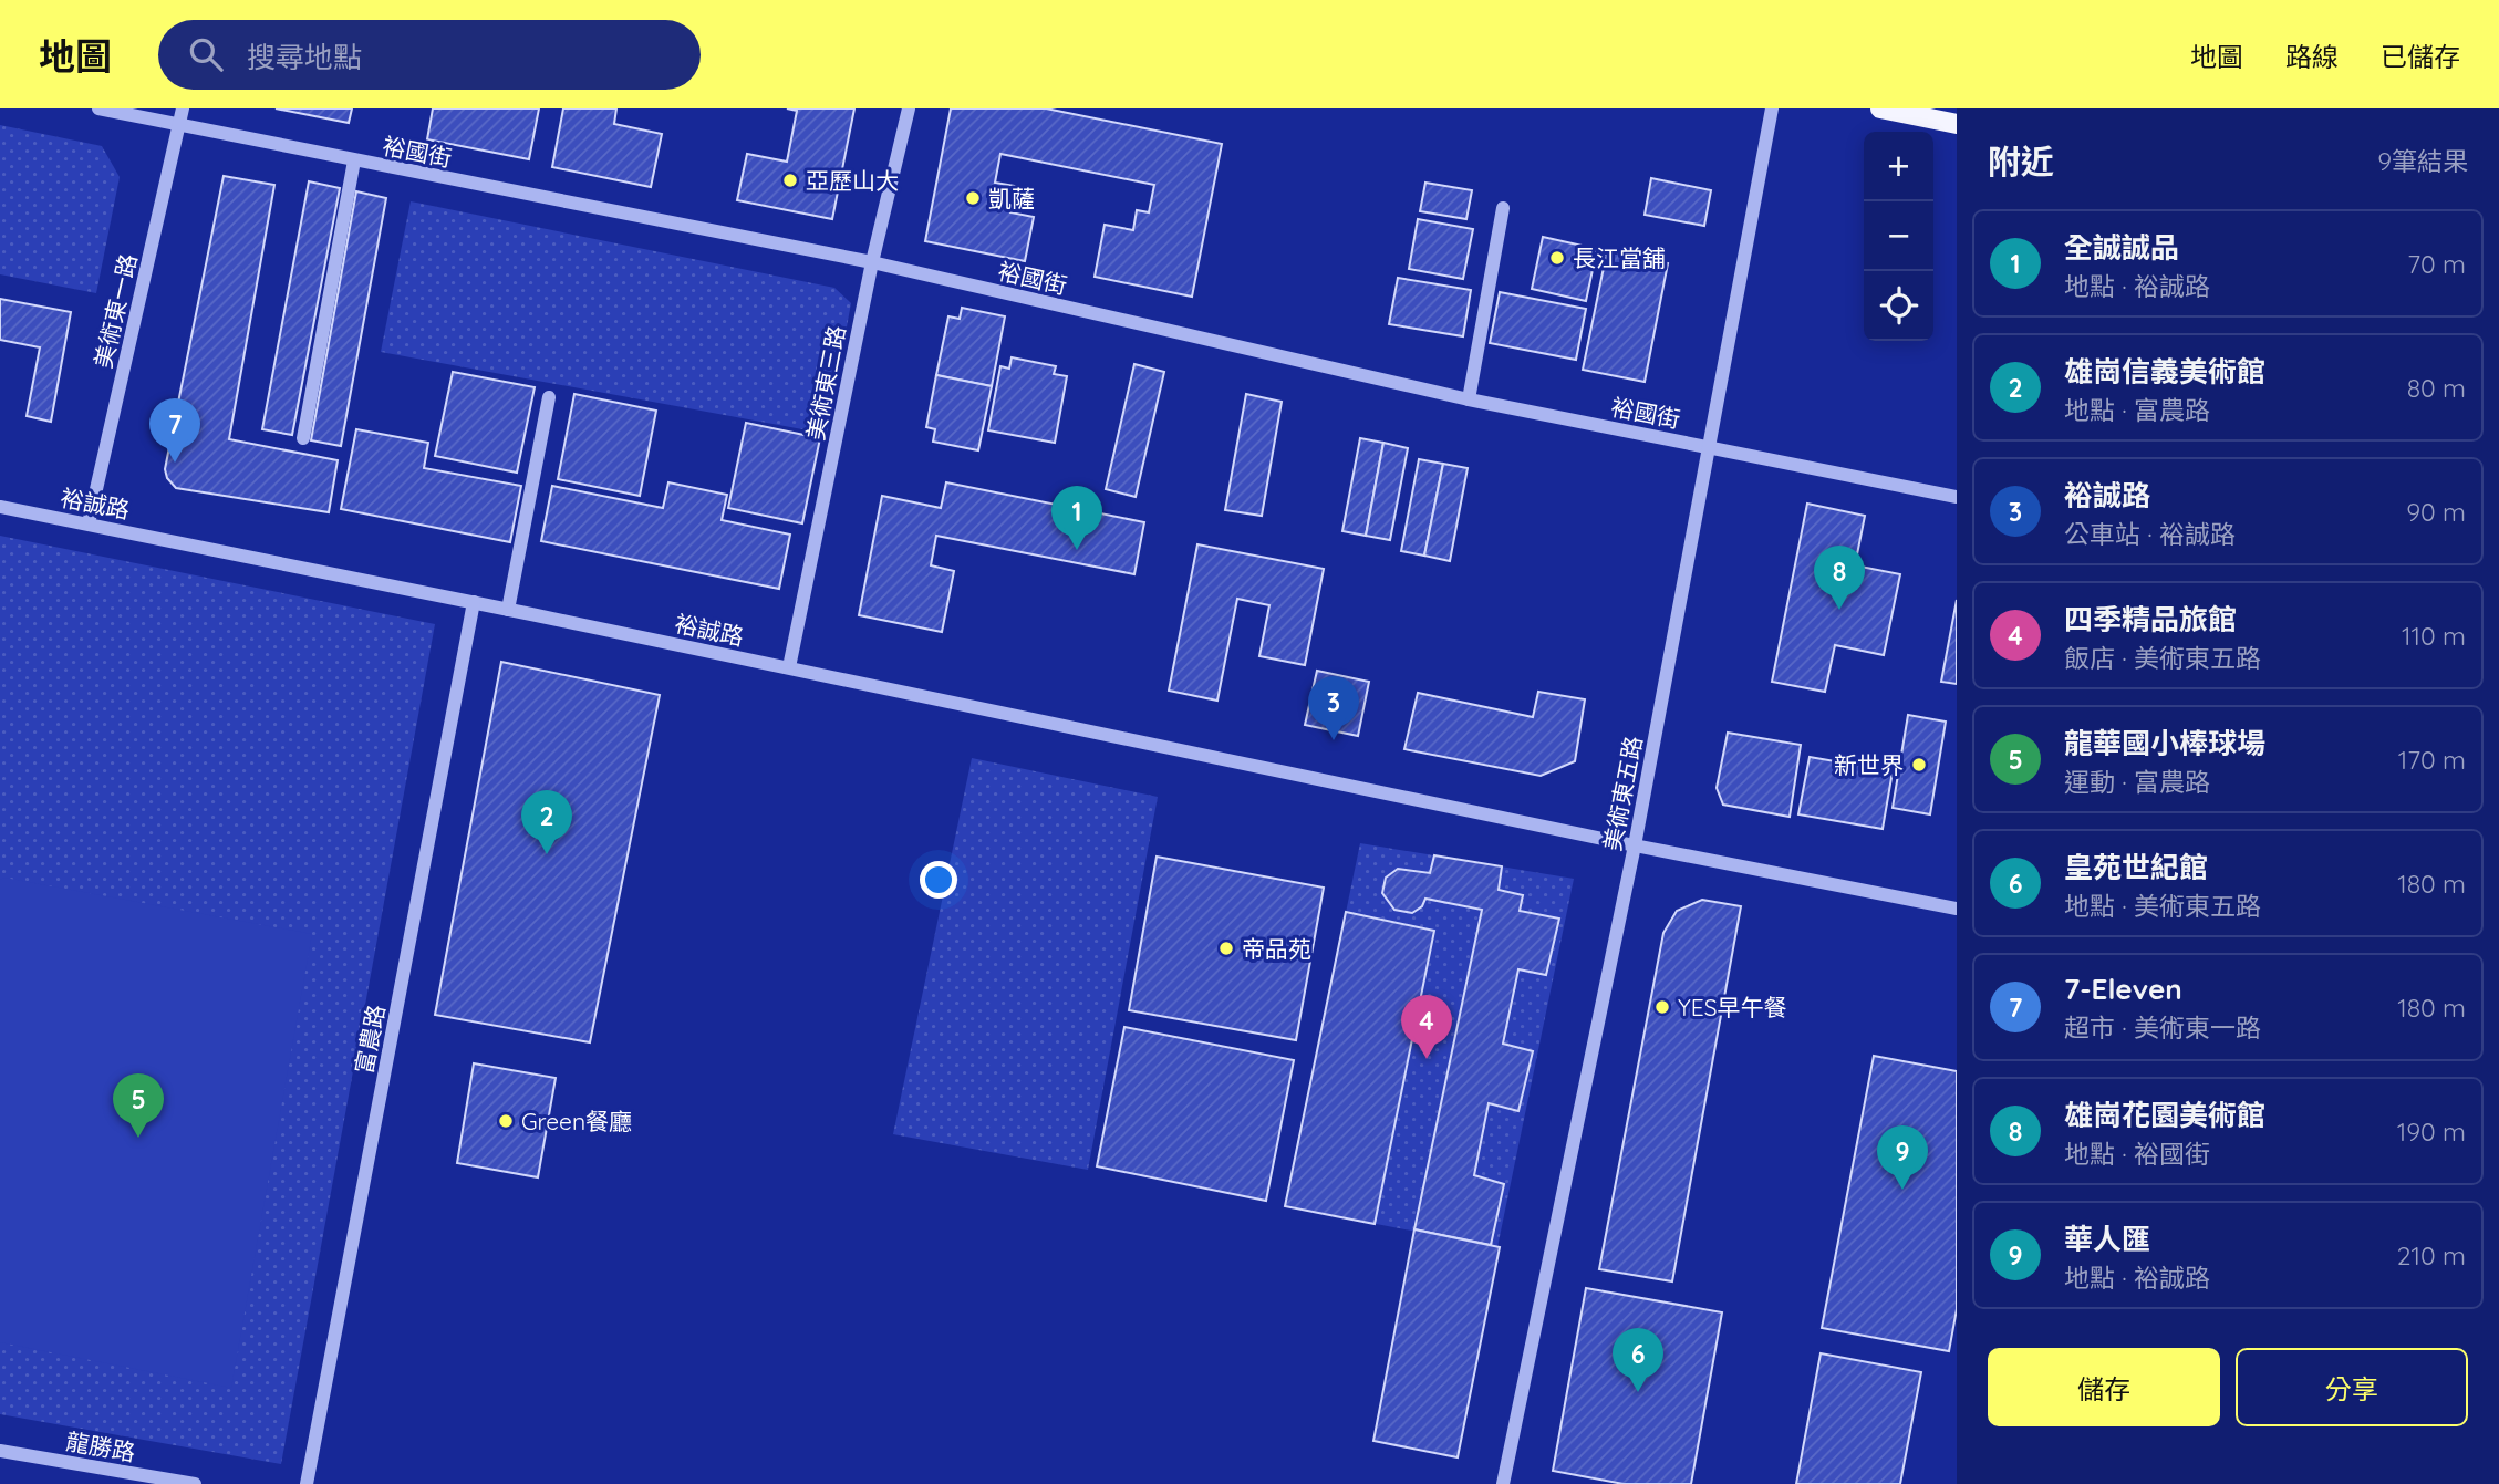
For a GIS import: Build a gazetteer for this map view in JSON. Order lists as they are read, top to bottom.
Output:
{
  "streets": {
    "street": [
      "裕國街",
      "美術東一路",
      "美術東三路",
      "裕誠路",
      "美術東五路",
      "富農路",
      "龍勝路"
    ]
  },
  "crossings": [
    ["裕國街", "美術東一路"],
    ["裕國街", "美術東三路"],
    ["裕國街", "美術東五路"],
    ["美術東一路", "裕誠路"],
    ["美術東三路", "裕誠路"],
    ["裕誠路", "美術東五路"],
    ["裕誠路", "富農路"]
  ],
  "places": [
    "亞歷山大",
    "凱薩",
    "長江當舖",
    "新世界",
    "帝品苑",
    "YES早午餐",
    "Green餐廳"
  ],
  "page": {
    "header": "地圖",
    "search": "搜尋地點",
    "nav": ["地圖", "路線", "已儲存"],
    "heading": ["附近", "9筆結果"],
    "map_buttons": ["+", "−"],
    "list": [
      {
        "mark": "1",
        "name": "全誠誠品",
        "note": "地點 · 裕誠路",
        "value": "70 m"
      },
      {
        "mark": "2",
        "name": "雄崗信義美術館",
        "note": "地點 · 富農路",
        "value": "80 m"
      },
      {
        "mark": "3",
        "name": "裕誠路",
        "note": "公車站 · 裕誠路",
        "value": "90 m"
      },
      {
        "mark": "4",
        "name": "四季精品旅館",
        "note": "飯店 · 美術東五路",
        "value": "110 m"
      },
      {
        "mark": "5",
        "name": "龍華國小棒球場",
        "note": "運動 · 富農路",
        "value": "170 m"
      },
      {
        "mark": "6",
        "name": "皇苑世紀館",
        "note": "地點 · 美術東五路",
        "value": "180 m"
      },
      {
        "mark": "7",
        "name": "7-Eleven",
        "note": "超市 · 美術東一路",
        "value": "180 m"
      },
      {
        "mark": "8",
        "name": "雄崗花園美術館",
        "note": "地點 · 裕國街",
        "value": "190 m"
      },
      {
        "mark": "9",
        "name": "華人匯",
        "note": "地點 · 裕誠路",
        "value": "210 m"
      }
    ],
    "pins": [
      "7",
      "1",
      "8",
      "3",
      "2",
      "4",
      "5",
      "9",
      "6"
    ],
    "buttons": ["儲存", "分享"]
  }
}
